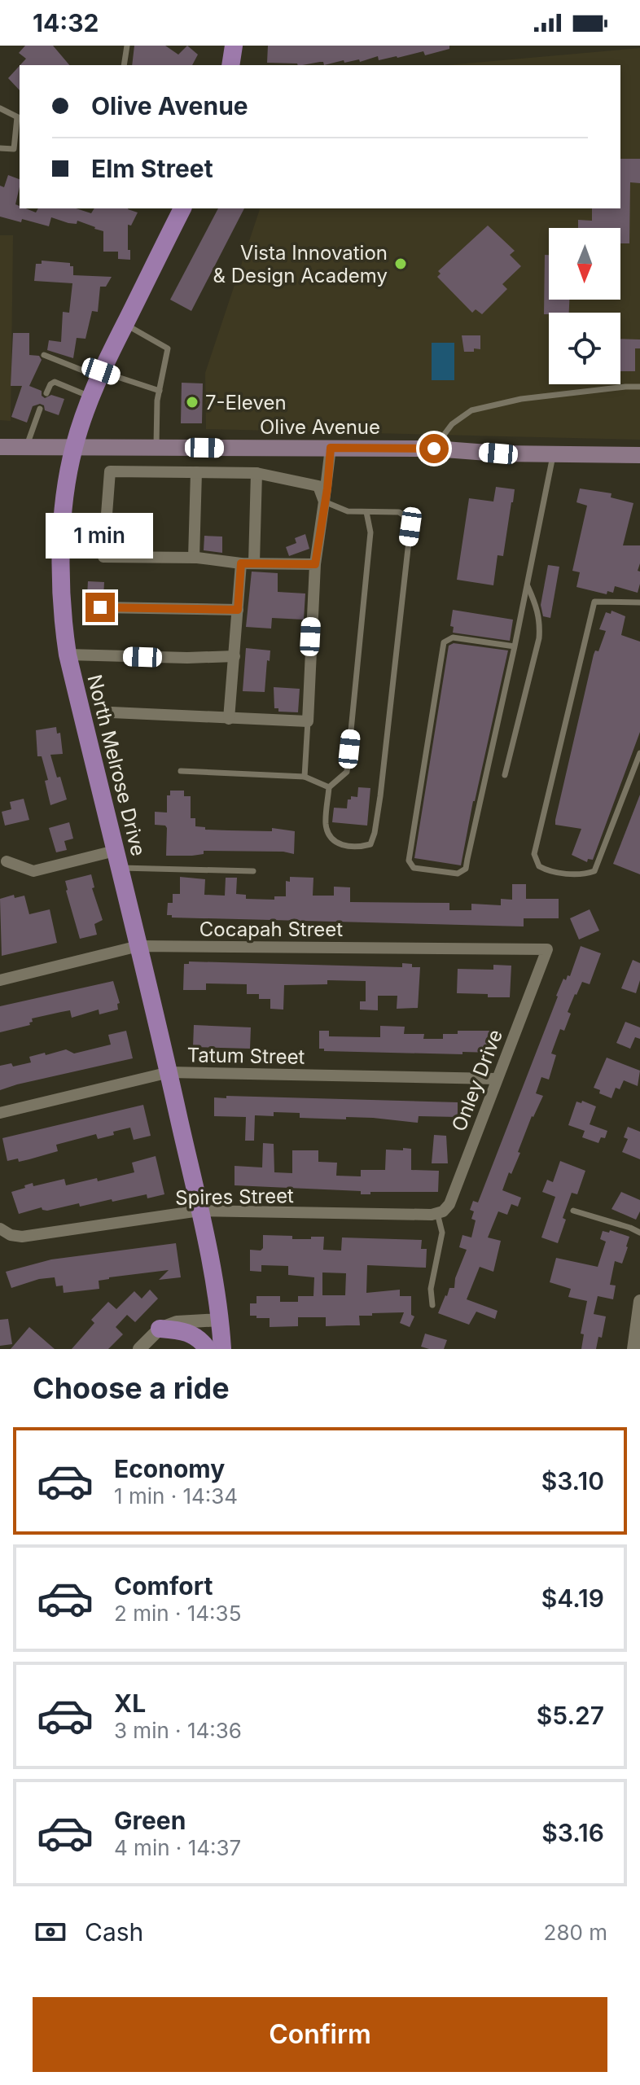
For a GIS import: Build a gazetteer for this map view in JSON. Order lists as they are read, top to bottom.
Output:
{
  "streets": {
    "main road": ["Olive Avenue", "North Melrose Drive"],
    "street": [
      "Cocapah Street",
      "Tatum Street",
      "Onley Drive",
      "Spires Street"
    ]
  },
  "crossings": [
    ["Olive Avenue", "North Melrose Drive"],
    ["North Melrose Drive", "Cocapah Street"],
    ["North Melrose Drive", "Tatum Street"],
    ["North Melrose Drive", "Spires Street"],
    ["Cocapah Street", "Onley Drive"],
    ["Tatum Street", "Onley Drive"],
    ["Onley Drive", "Spires Street"]
  ],
  "places": ["Vista Innovation & Design Academy", "7-Eleven"],
  "north": "bottom",
  "page": {
    "status": "14:32",
    "banner": ["Olive Avenue", "Elm Street"],
    "bubble": "1 min",
    "heading": "Choose a ride",
    "list": [
      {
        "name": "Economy",
        "note": "1 min · 14:34",
        "value": "$3.10"
      },
      {
        "name": "Comfort",
        "note": "2 min · 14:35",
        "value": "$4.19"
      },
      {
        "name": "XL",
        "note": "3 min · 14:36",
        "value": "$5.27"
      },
      {
        "name": "Green",
        "note": "4 min · 14:37",
        "value": "$3.16"
      }
    ],
    "pay": ["Cash", "280 m"],
    "buttons": "Confirm"
  }
}
